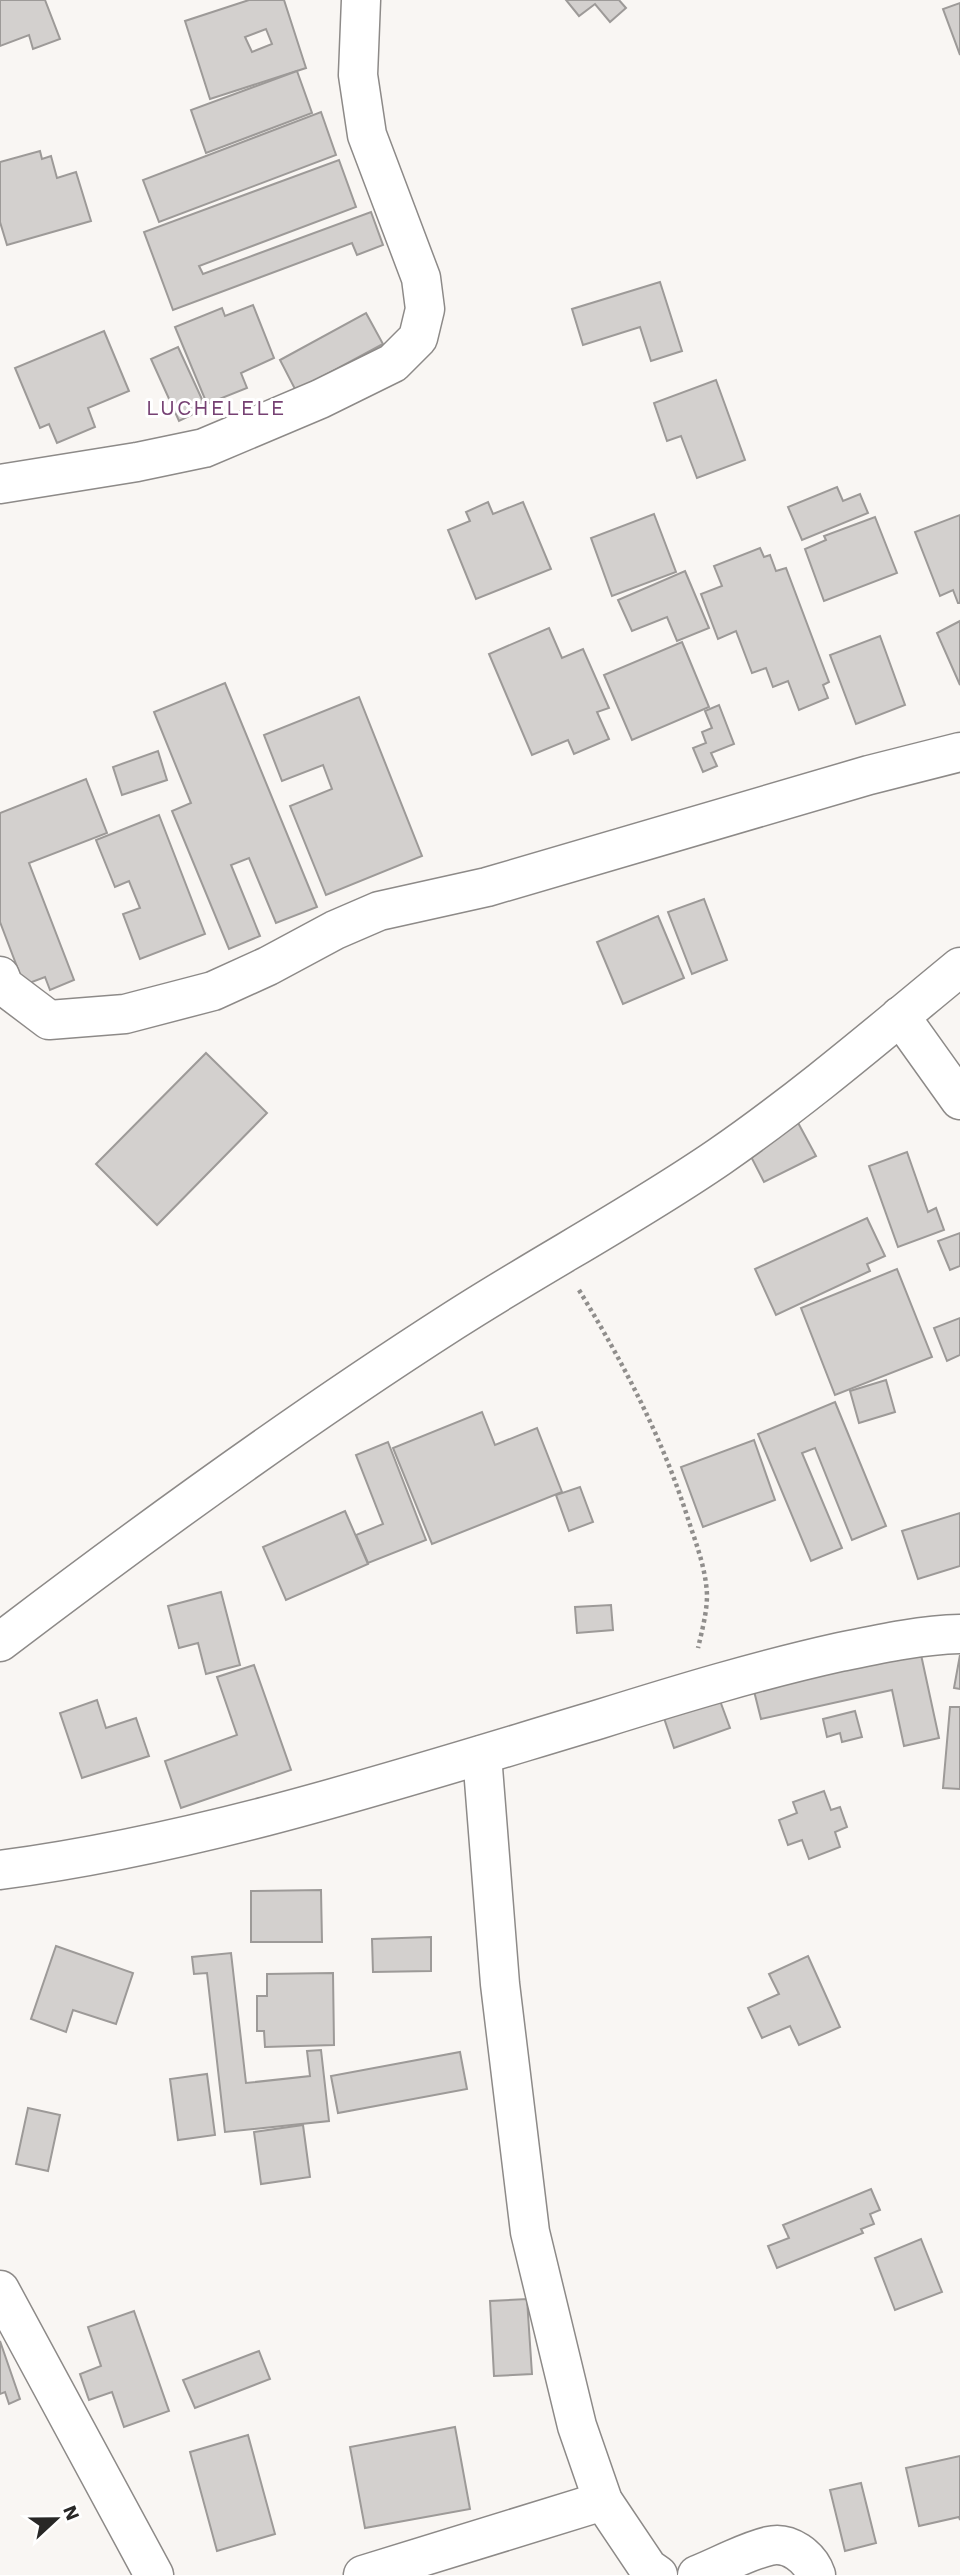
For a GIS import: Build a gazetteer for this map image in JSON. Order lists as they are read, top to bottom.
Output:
{
  "districts": ["LUCHELELE"],
  "north": "right"
}
